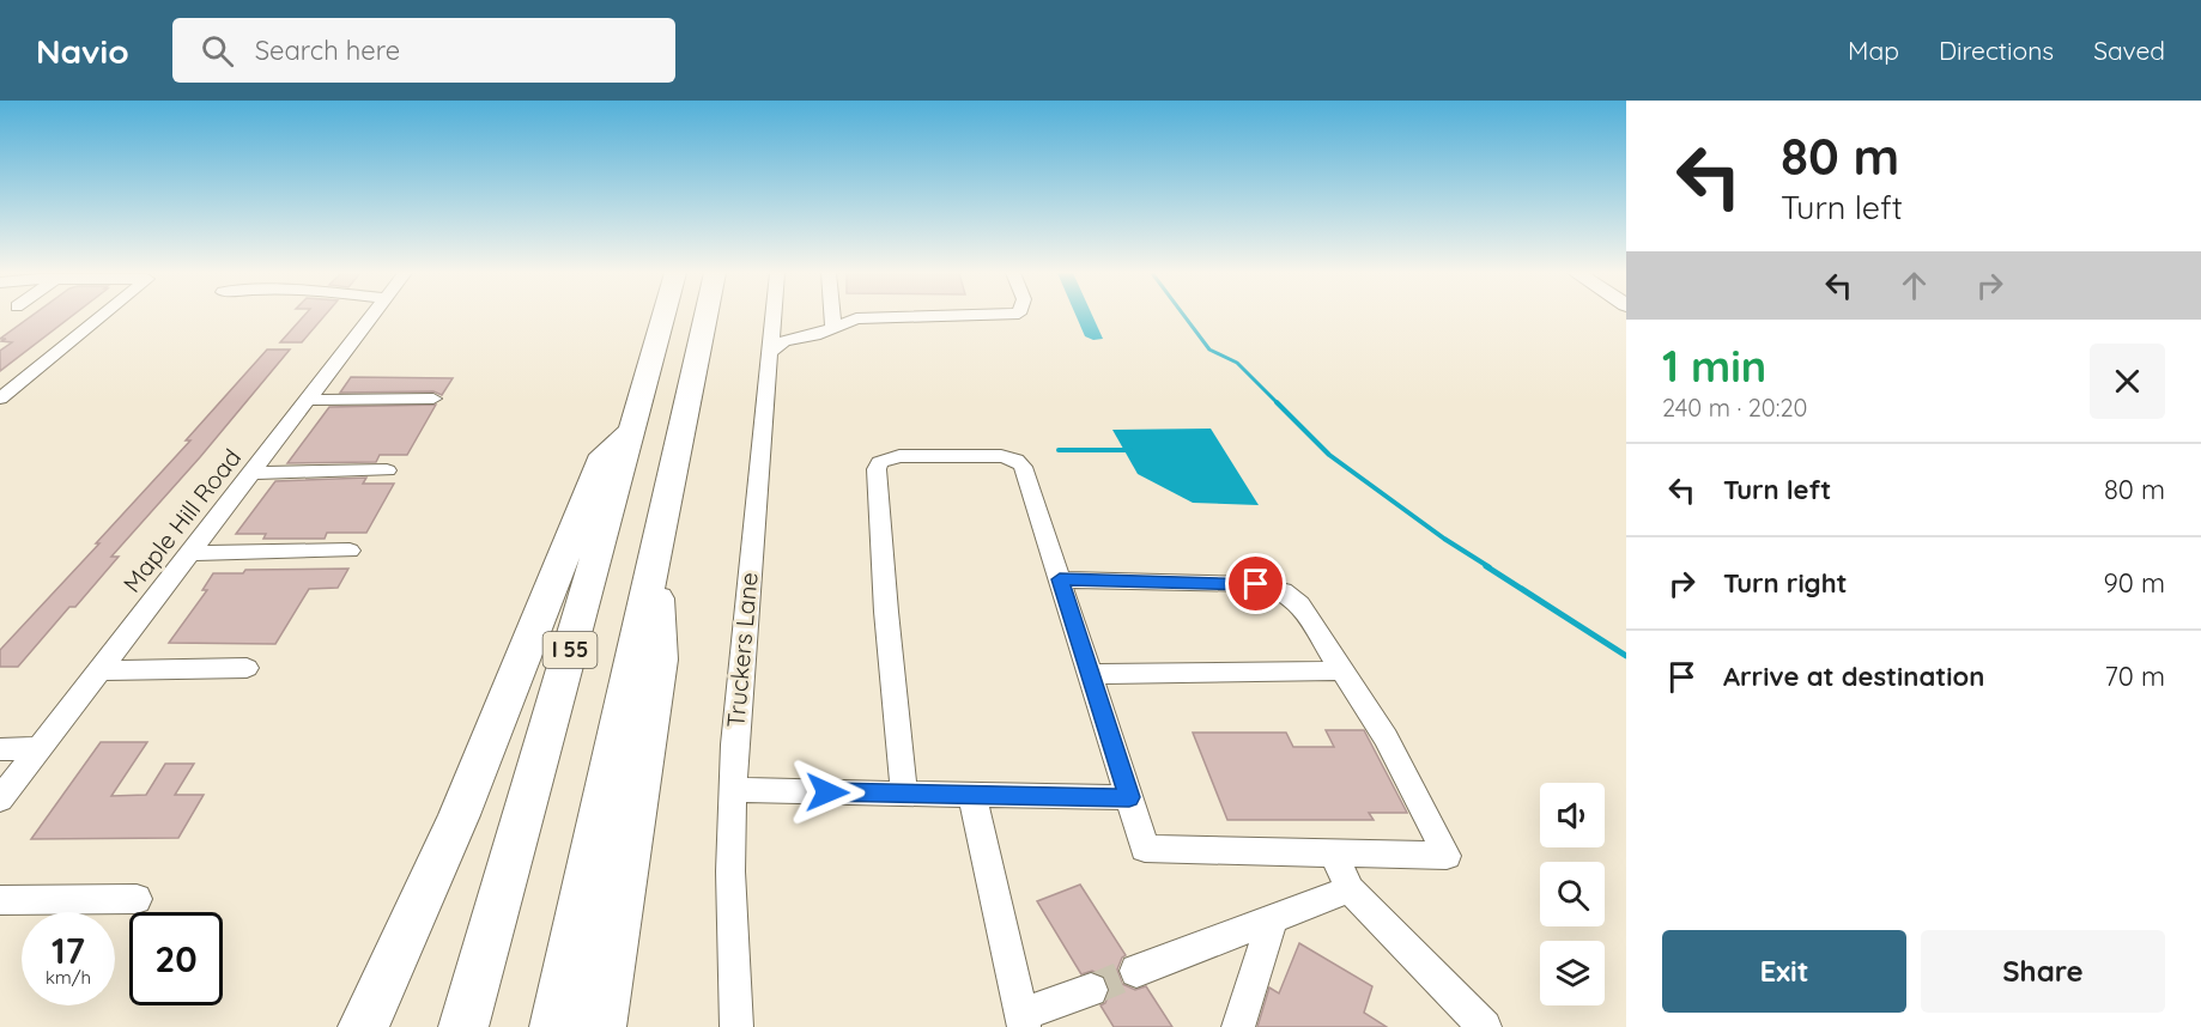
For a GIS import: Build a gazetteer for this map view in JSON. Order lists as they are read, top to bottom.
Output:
{
  "streets": {
    "highway": ["I 55"],
    "street": ["Maple Hill Road", "Truckers Lane"]
  },
  "page": {
    "header": "Navio",
    "search": "Search here",
    "nav": ["Map", "Directions", "Saved"],
    "turn": ["80 m", "Turn left"],
    "heading": ["1 min", "240 m · 20:20"],
    "list": [
      {
        "name": "Turn left",
        "value": "80 m"
      },
      {
        "name": "Turn right",
        "value": "90 m"
      },
      {
        "name": "Arrive at destination",
        "value": "70 m"
      }
    ],
    "speed": "17 km/h",
    "limit": "20",
    "buttons": ["Exit", "Share"]
  }
}
